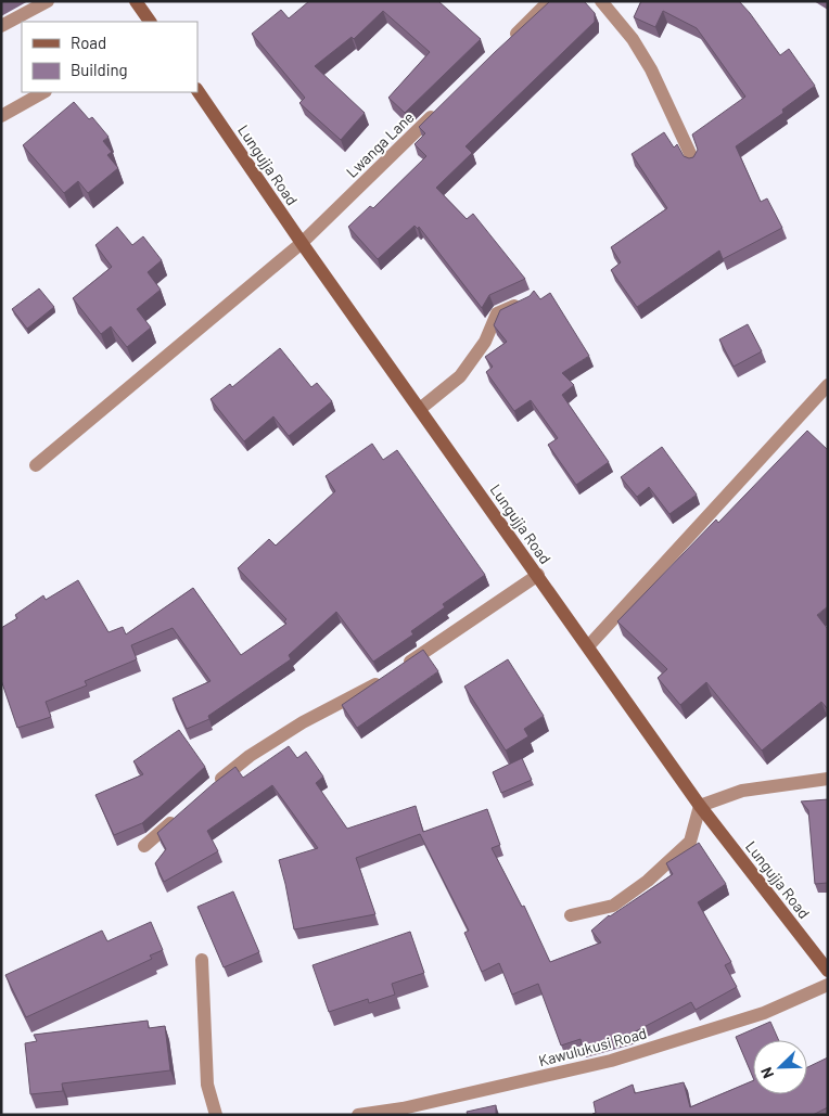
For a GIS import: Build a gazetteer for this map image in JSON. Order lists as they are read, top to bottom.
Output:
{
  "streets": {
    "street": ["Lwanga Lane", "Lungujja Road", "Kawulukusi Road"]
  },
  "crossings": [
    ["Lwanga Lane", "Lungujja Road"]
  ],
  "legend": ["Road", "Building"],
  "north": "bottom left"
}
